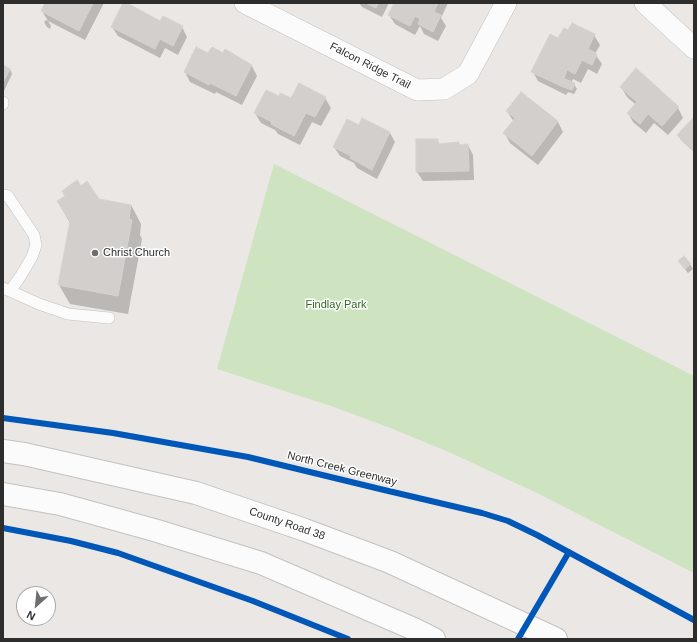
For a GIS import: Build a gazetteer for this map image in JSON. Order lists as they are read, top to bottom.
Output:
{
  "streets": {
    "main road": ["County Road 38"],
    "street": ["Falcon Ridge Trail"],
    "cycle path": ["North Creek Greenway"]
  },
  "parks": ["Findlay Park"],
  "places": ["Christ Church"],
  "north": "bottom left"
}
